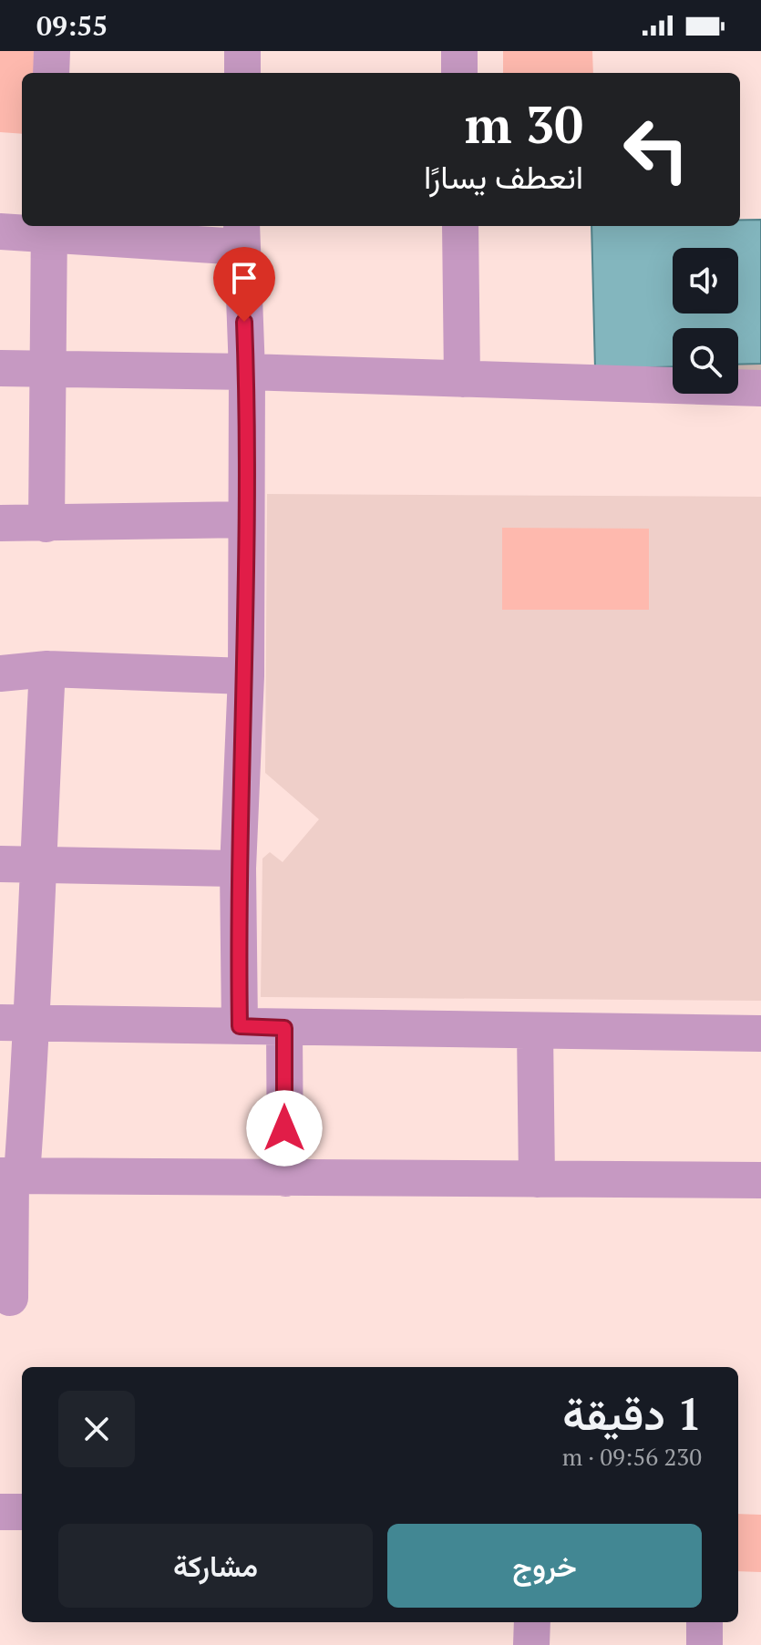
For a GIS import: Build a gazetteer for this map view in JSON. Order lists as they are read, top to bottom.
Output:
{
  "page": {
    "status": "09:55",
    "turn": ["30 m", "انعطف يسارًا"],
    "heading": ["1 دقيقة", "230 m · 09:56"],
    "buttons": ["خروج", "مشاركة"]
  }
}
